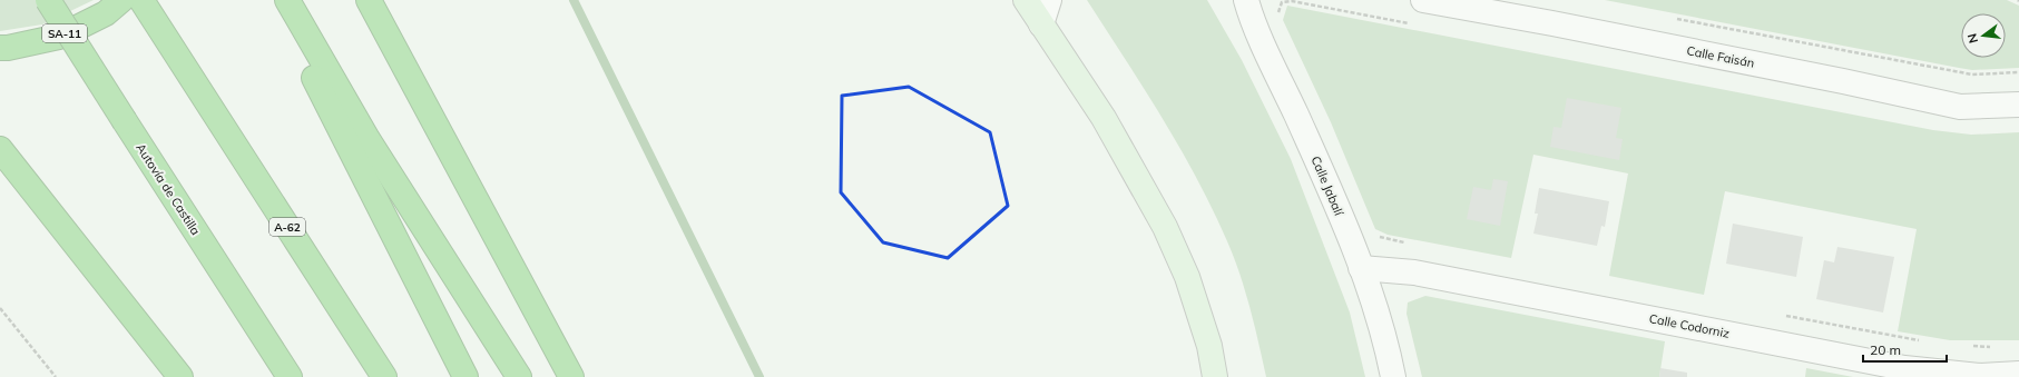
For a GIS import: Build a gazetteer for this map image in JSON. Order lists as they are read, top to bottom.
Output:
{
  "streets": {
    "highway": ["SA-11", "Autovía de Castilla", "A-62"],
    "street": ["Calle Faisán", "Calle Jabalí", "Calle Codorniz"]
  },
  "crossings": [
    ["Calle Jabalí", "Calle Codorniz"]
  ],
  "scale_bar": "20 m",
  "north": "left"
}
